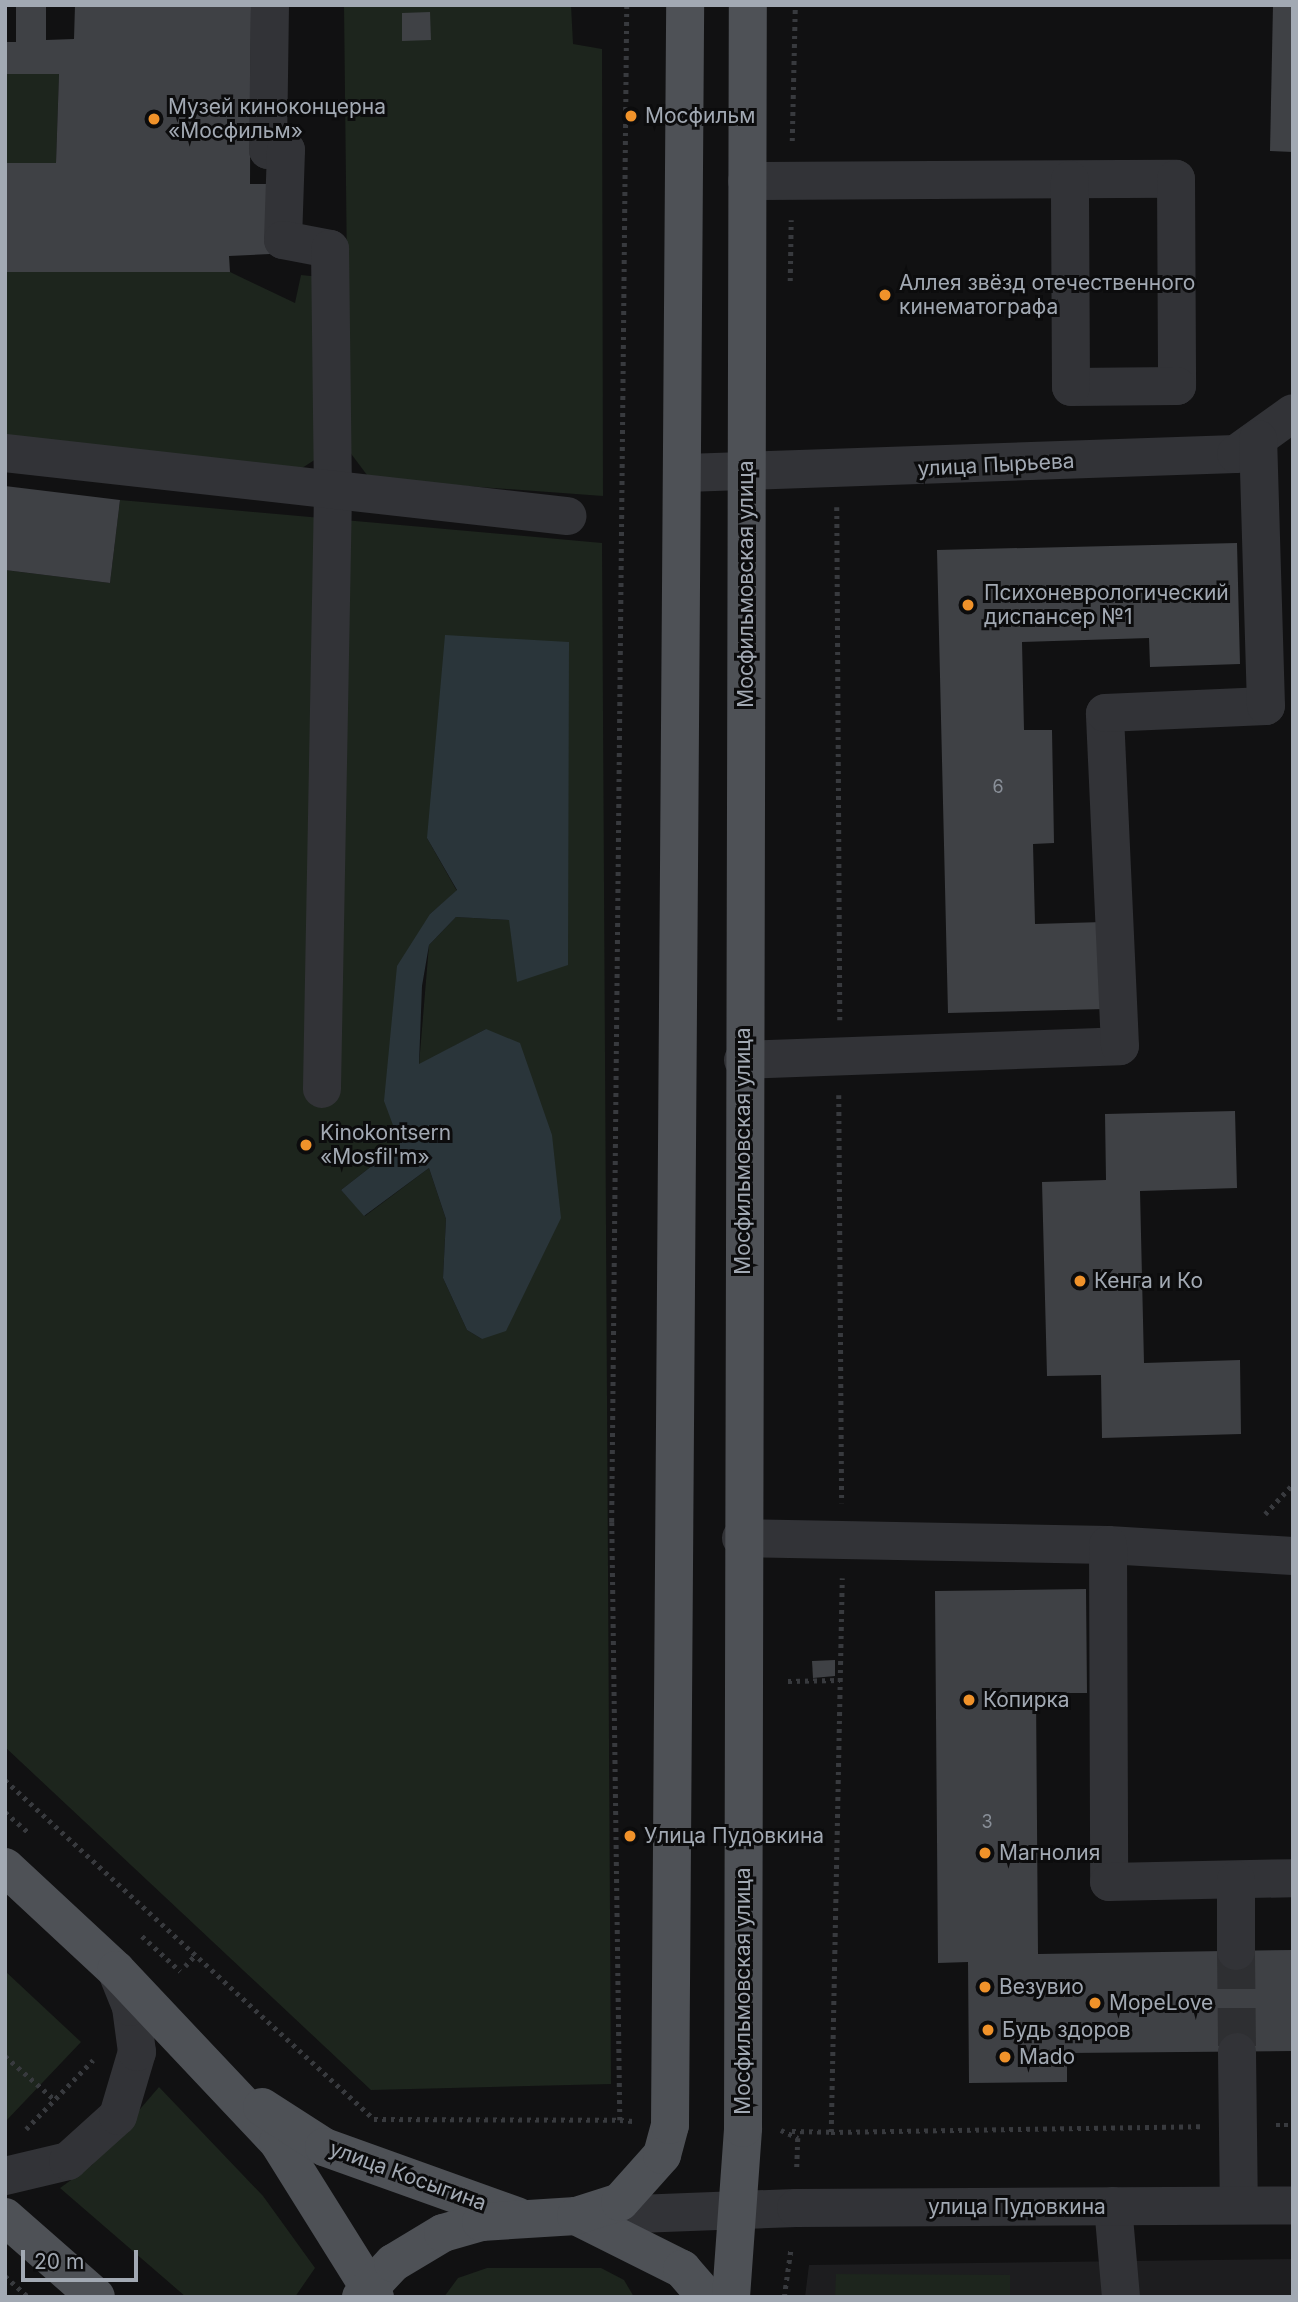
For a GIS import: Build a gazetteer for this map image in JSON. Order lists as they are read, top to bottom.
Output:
{
  "streets": {
    "main road": ["Мосфильмовская улица", "улица Косыгина"],
    "street": ["улица Пырьева", "улица Пудовкина"]
  },
  "crossings": [
    ["улица Пырьева", "Мосфильмовская улица"],
    ["Мосфильмовская улица", "улица Пудовкина"],
    ["улица Косыгина", "улица Пудовкина"]
  ],
  "places": [
    "Мосфильм",
    "Музей киноконцерна «Мосфильм»",
    "Аллея звёзд отечественного кинематографа",
    "Психоневрологический диспансер №1",
    "Kinokontsern «Mosfil'm»",
    "Кенга и Ко",
    "Копирка",
    "Улица Пудовкина",
    "Магнолия",
    "Везувио",
    "МореLove",
    "Будь здоров",
    "Mado"
  ],
  "house_numbers": ["6", "3"],
  "scale_bar": "20 m"
}
